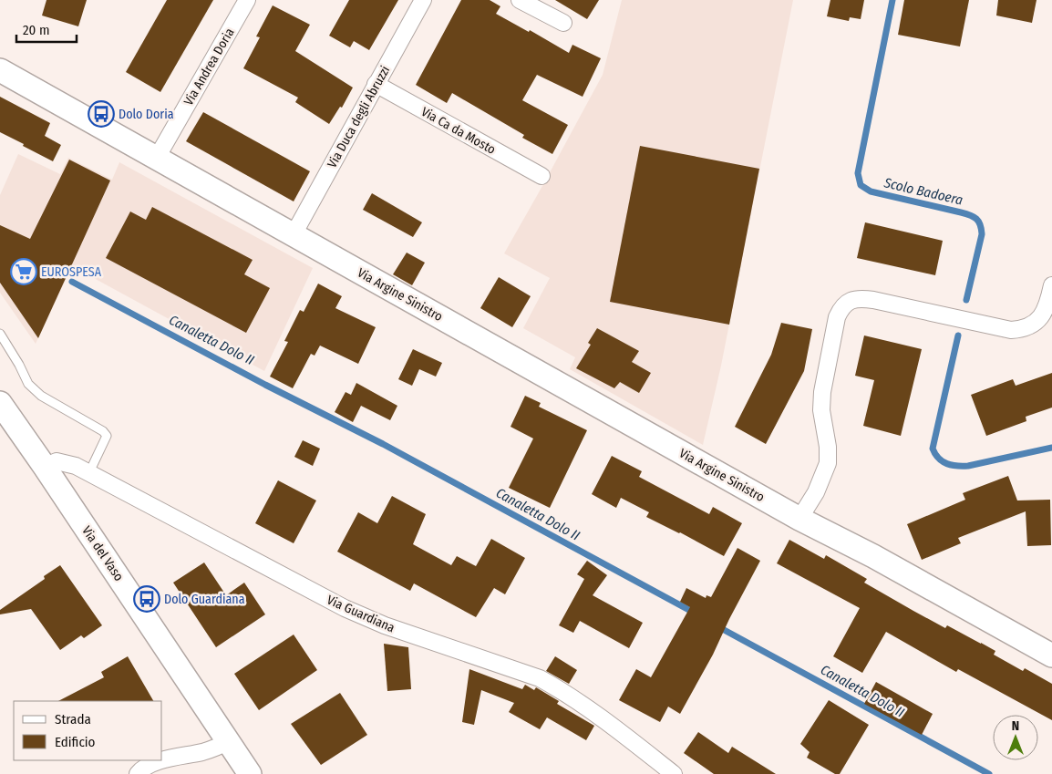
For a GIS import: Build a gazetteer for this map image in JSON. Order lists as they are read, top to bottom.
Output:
{
  "streets": {
    "main road": ["Via Argine Sinistro", "Via del Vaso"],
    "street": [
      "Via Andrea Doria",
      "Via Duca degli Abruzzi",
      "Via Ca da Mosto",
      "Via Guardiana"
    ]
  },
  "crossings": [
    ["Via Andrea Doria", "Via Argine Sinistro"],
    ["Via Duca degli Abruzzi", "Via Ca da Mosto"],
    ["Via Duca degli Abruzzi", "Via Argine Sinistro"],
    ["Via del Vaso", "Via Guardiana"]
  ],
  "water": ["Scolo Badoera", "Canaletta Dolo II"],
  "places": {
    "bus stop": ["Dolo Doria", "Dolo Guardiana"],
    "supermarket": ["EUROSPESA"]
  },
  "legend": ["Strada", "Edificio"],
  "scale_bar": "20 m",
  "north": "top"
}
